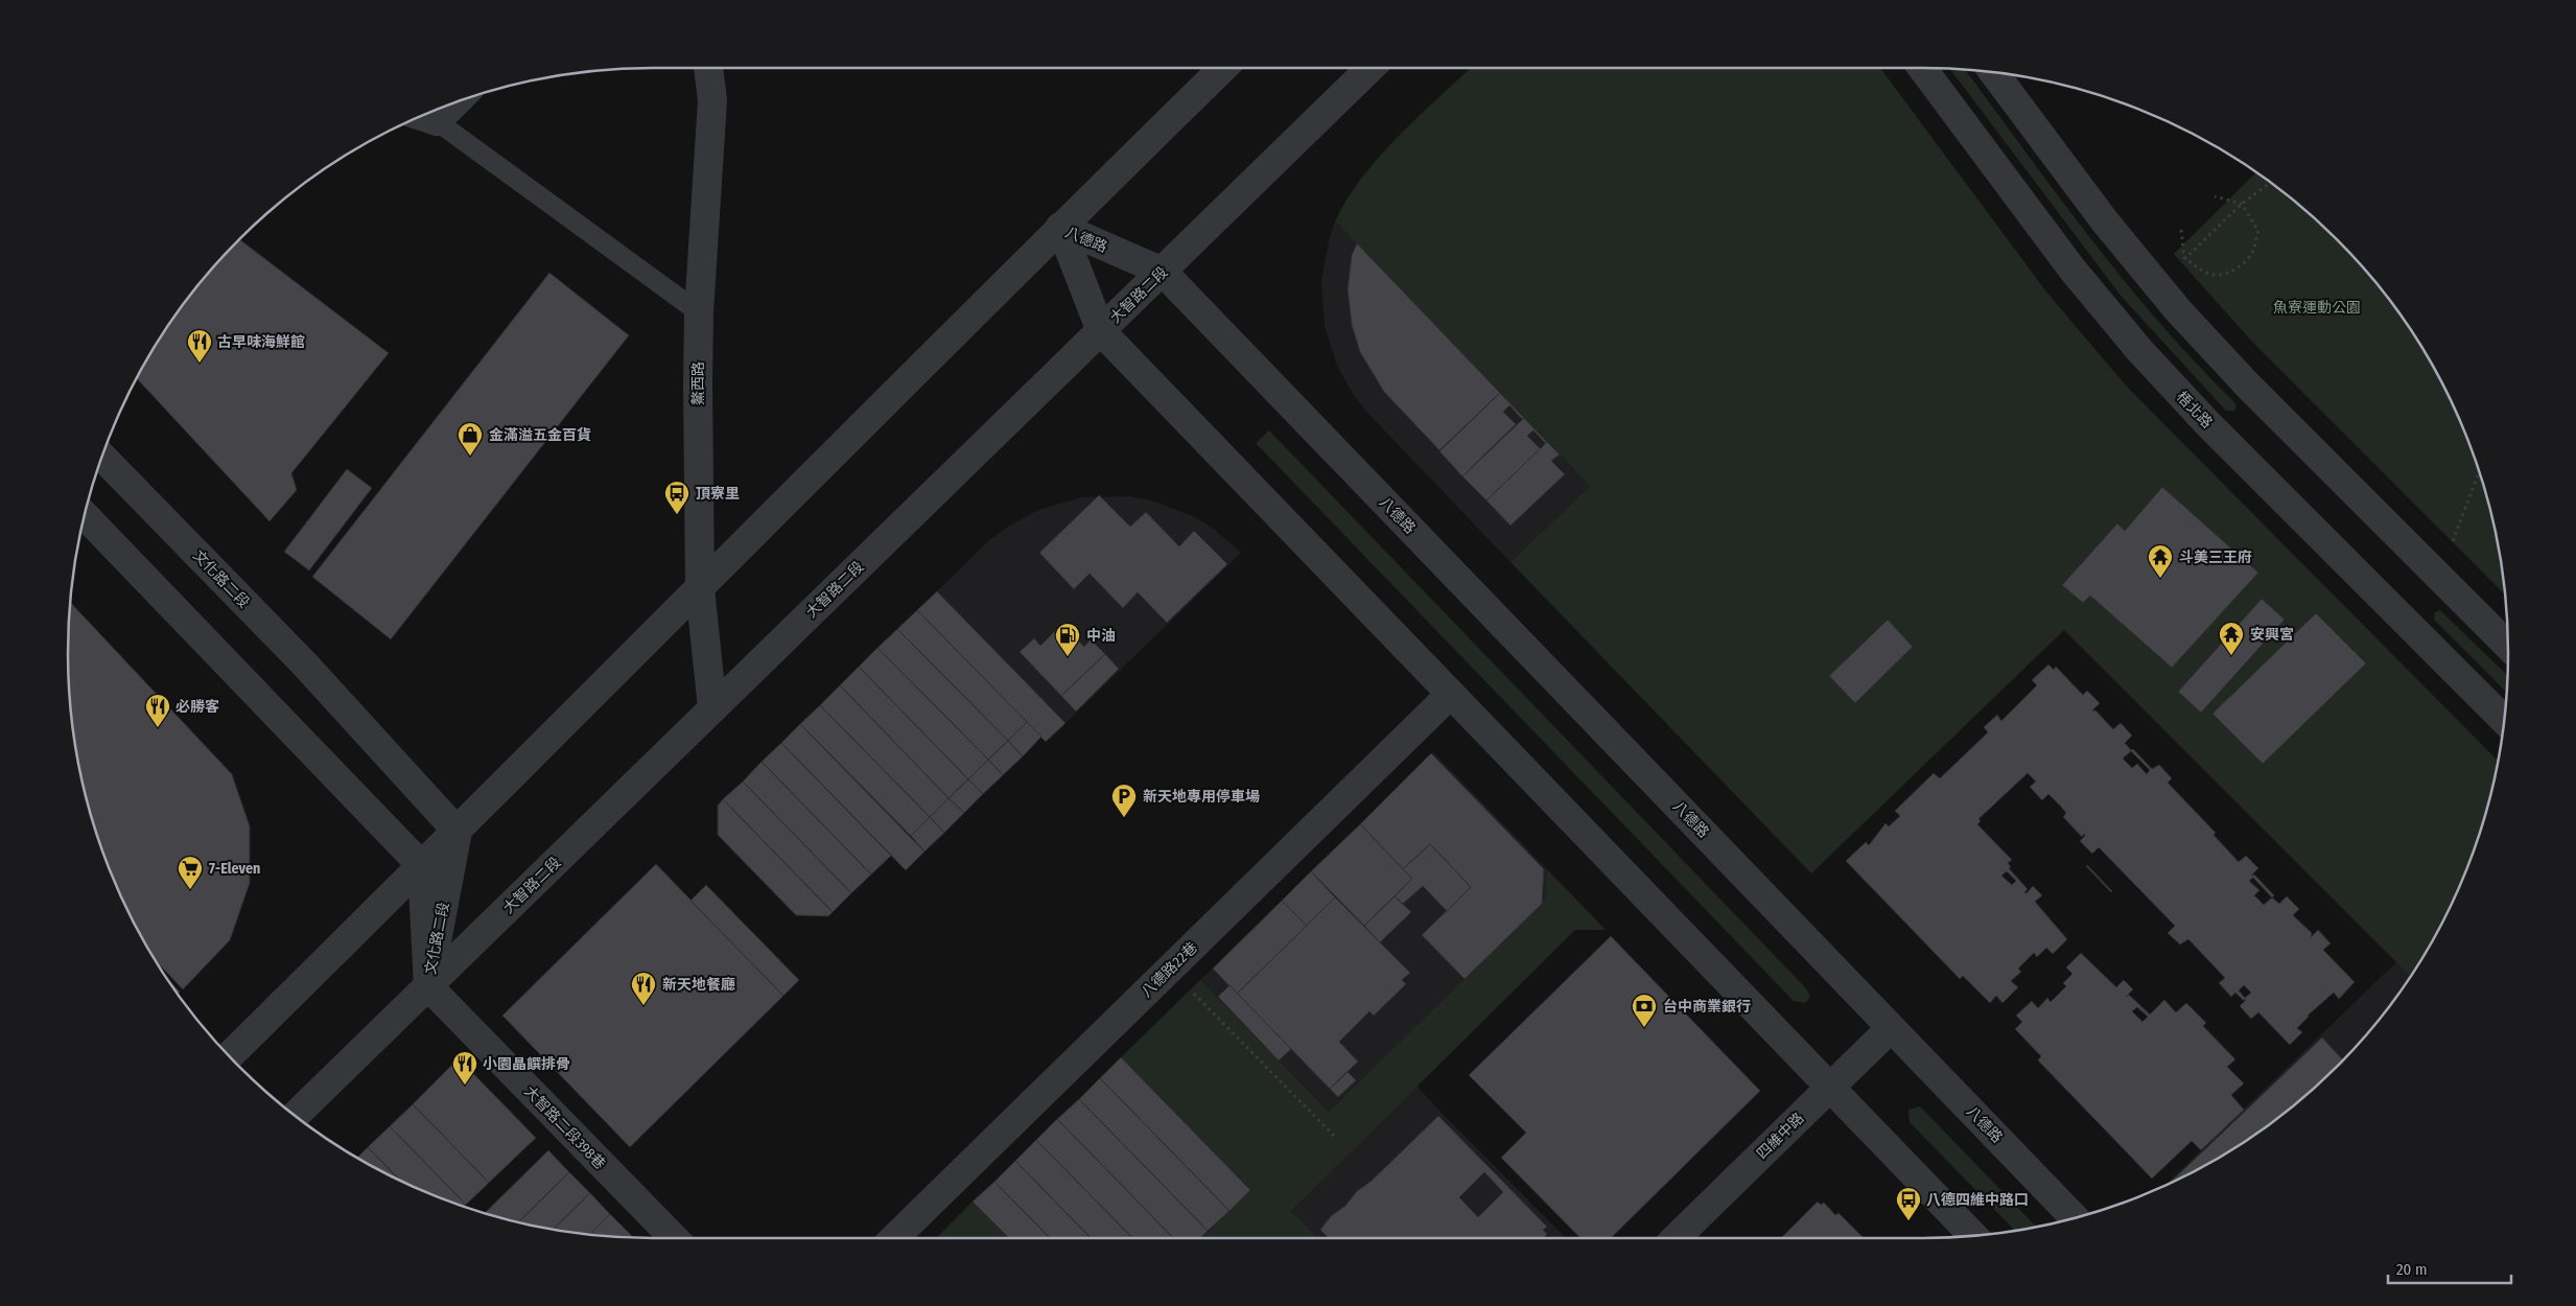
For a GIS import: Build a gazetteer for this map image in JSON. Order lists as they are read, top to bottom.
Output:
{
  "streets": {
    "street": [
      "八德路",
      "大智路二段",
      "鰲西路",
      "梧北路",
      "文化路二段",
      "八德路22巷",
      "大智路二段398巷",
      "四維中路"
    ]
  },
  "crossings": [
    ["八德路", "大智路二段"],
    ["八德路", "八德路22巷"],
    ["八德路", "四維中路"],
    ["大智路二段", "鰲西路"],
    ["大智路二段", "文化路二段"],
    ["大智路二段", "大智路二段398巷"],
    ["文化路二段", "大智路二段398巷"]
  ],
  "parks": ["魚寮運動公園"],
  "places": {
    "restaurant": [
      "古早味海鮮館",
      "必勝客",
      "新天地餐廳",
      "小園晶饌排骨"
    ],
    "shop": ["金滿溢五金百貨"],
    "bus stop": ["頂寮里", "八德四維中路口"],
    "temple": ["斗美三王府", "安興宮"],
    "fuel station": ["中油"],
    "parking": ["新天地專用停車場"],
    "supermarket": ["7-Eleven"],
    "bank": ["台中商業銀行"]
  },
  "scale_bar": "20 m"
}
